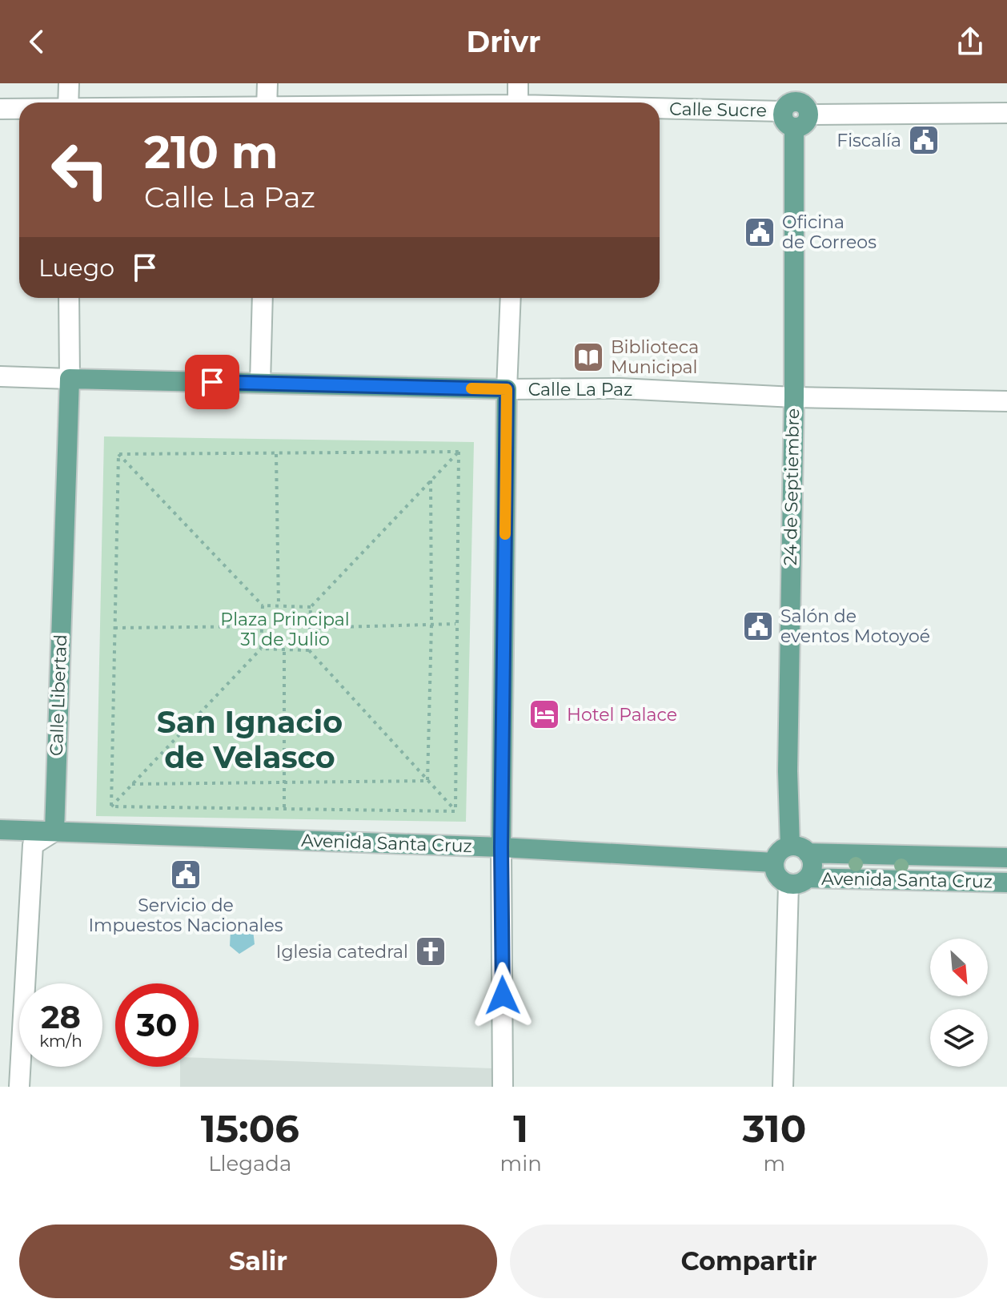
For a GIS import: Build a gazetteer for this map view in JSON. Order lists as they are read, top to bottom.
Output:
{
  "streets": {
    "main road": [
      "Calle La Paz",
      "24 de Septiembre",
      "Calle Libertad",
      "Avenida Santa Cruz"
    ],
    "street": ["Calle Sucre"]
  },
  "crossings": [
    ["Calle Sucre", "24 de Septiembre"],
    ["Calle La Paz", "24 de Septiembre"],
    ["Calle La Paz", "Calle Libertad"],
    ["24 de Septiembre", "Avenida Santa Cruz"],
    ["Calle Libertad", "Avenida Santa Cruz"]
  ],
  "districts": ["San Ignacio de Velasco"],
  "parks": ["Plaza Principal 31 de Julio"],
  "places": {
    "public building": [
      "Fiscalía",
      "Oficina de Correos",
      "Salón de eventos Motoyoé",
      "Servicio de Impuestos Nacionales"
    ],
    "library": ["Biblioteca Municipal"],
    "hotel": ["Hotel Palace"],
    "church": ["Iglesia catedral"]
  },
  "north": "bottom right",
  "page": {
    "header": "Drivr",
    "turn": ["210 m", "Calle La Paz"],
    "then": "Luego",
    "speed": "28 km/h",
    "limit": "30",
    "eta": [
      "15:06",
      "Llegada",
      "1",
      "min",
      "310",
      "m"
    ],
    "buttons": ["Salir", "Compartir"]
  }
}
